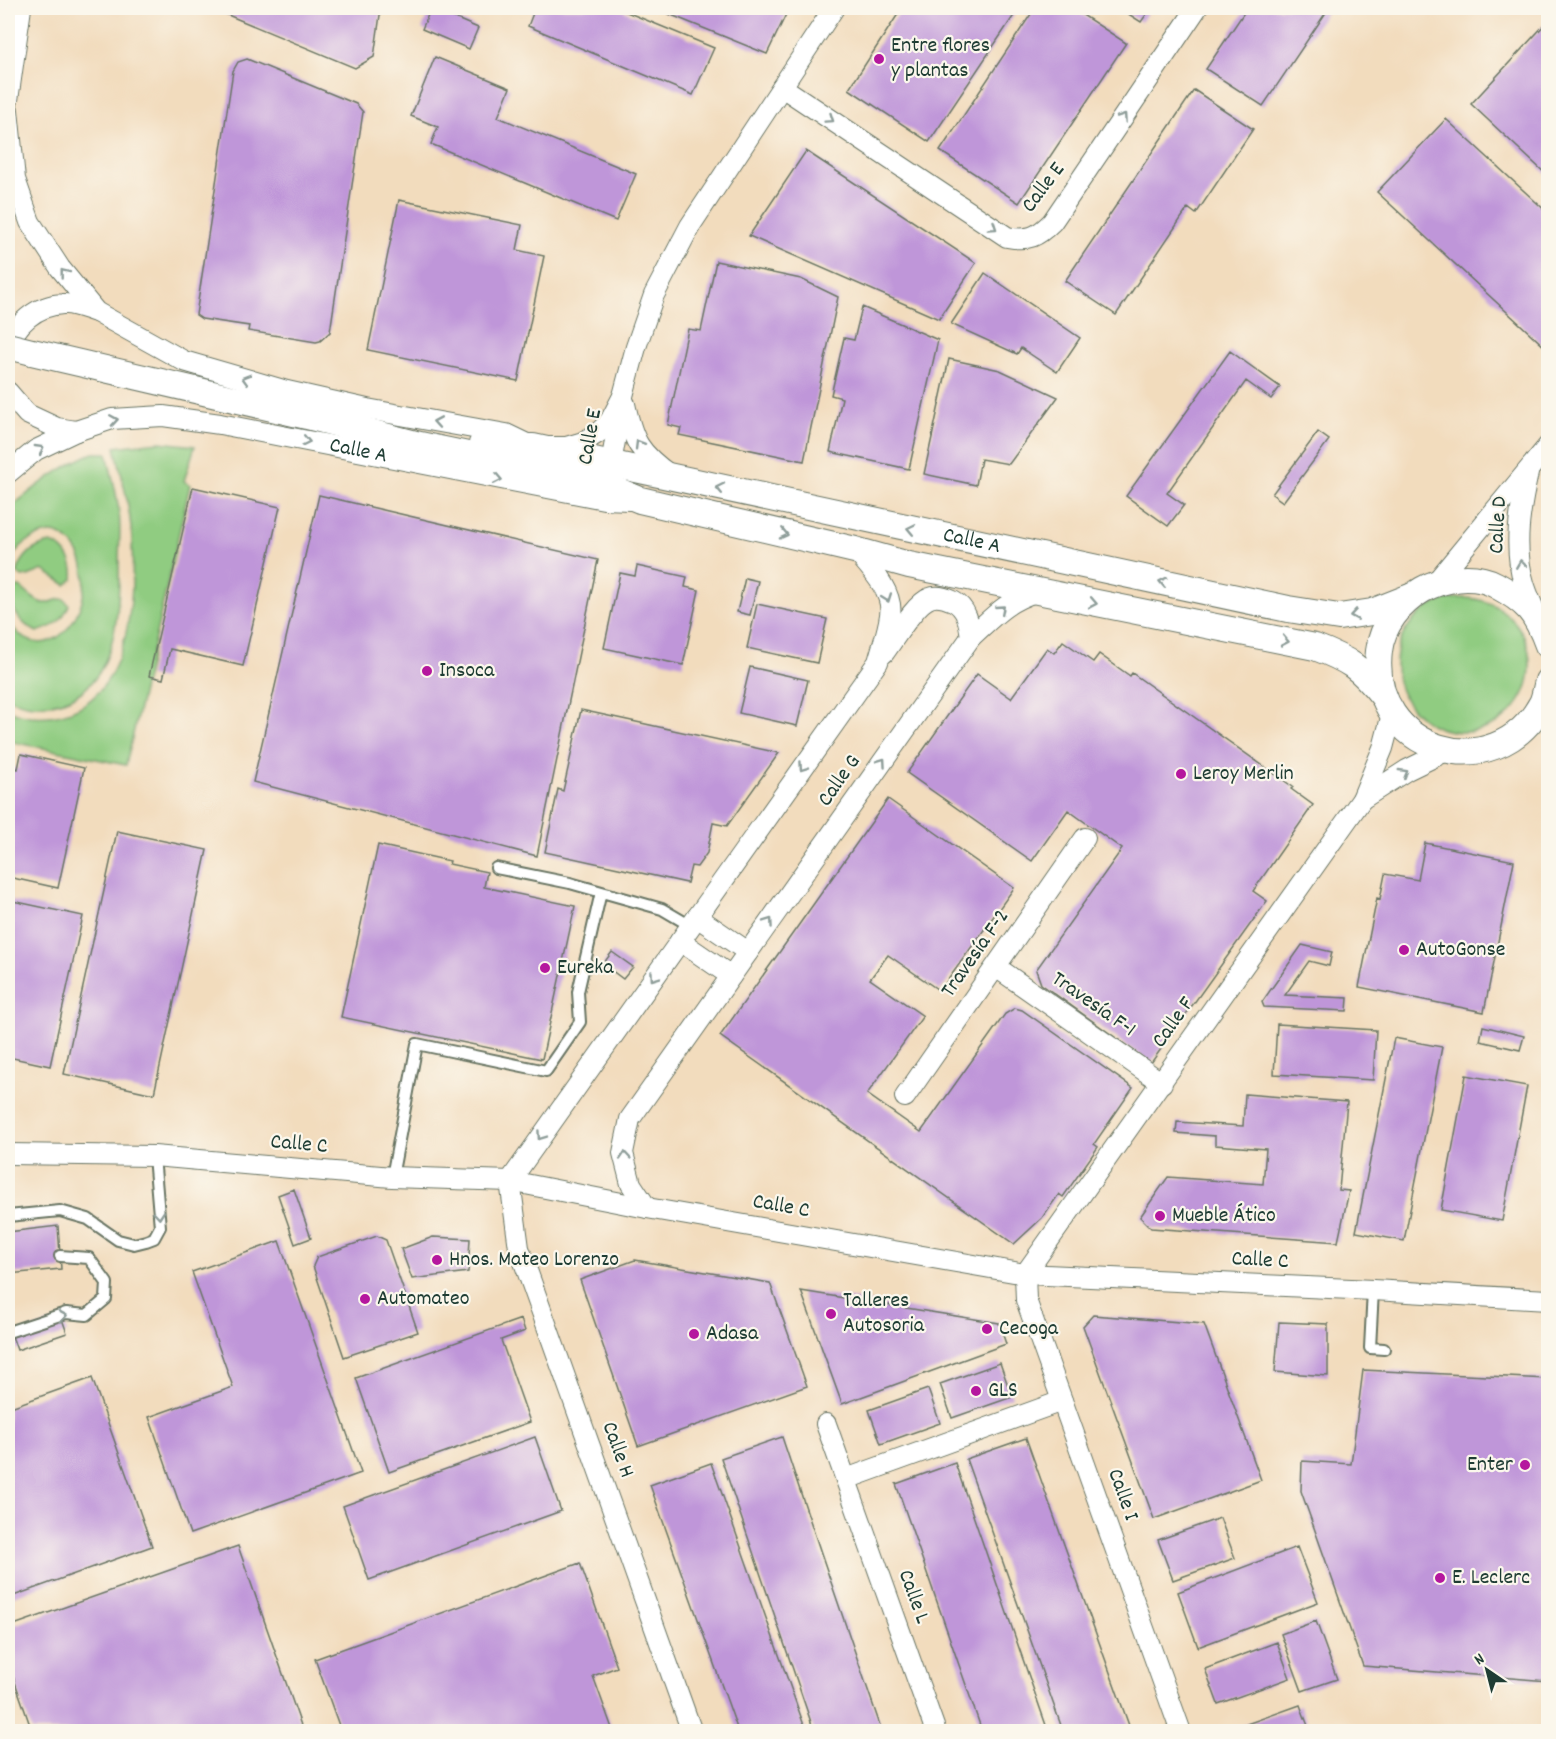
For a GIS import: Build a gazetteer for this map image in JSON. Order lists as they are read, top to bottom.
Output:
{
  "streets": {
    "street": [
      "Calle E",
      "Calle A",
      "Calle D",
      "Calle G",
      "Travesía F-2",
      "Travesía F-1",
      "Calle F",
      "Calle C",
      "Calle H",
      "Calle I",
      "Calle L"
    ]
  },
  "crossings": [
    ["Calle E", "Calle A"],
    ["Calle A", "Calle G"],
    ["Calle A", "Calle F"],
    ["Calle G", "Calle C"],
    ["Calle G", "Calle H"],
    ["Travesía F-2", "Travesía F-1"],
    ["Travesía F-1", "Calle F"],
    ["Calle F", "Calle C"],
    ["Calle F", "Calle I"],
    ["Calle C", "Calle H"],
    ["Calle C", "Calle I"]
  ],
  "one_way": ["Calle D"],
  "places": [
    "Entre flores y plantas",
    "Insoca",
    "Leroy Merlin",
    "AutoGonse",
    "Eureka",
    "Mueble Ático",
    "Hnos. Mateo Lorenzo",
    "Automateo",
    "Talleres Autosoria",
    "Cecoga",
    "Adasa",
    "GLS",
    "Enter",
    "E. Leclerc"
  ],
  "north": "top left"
}
